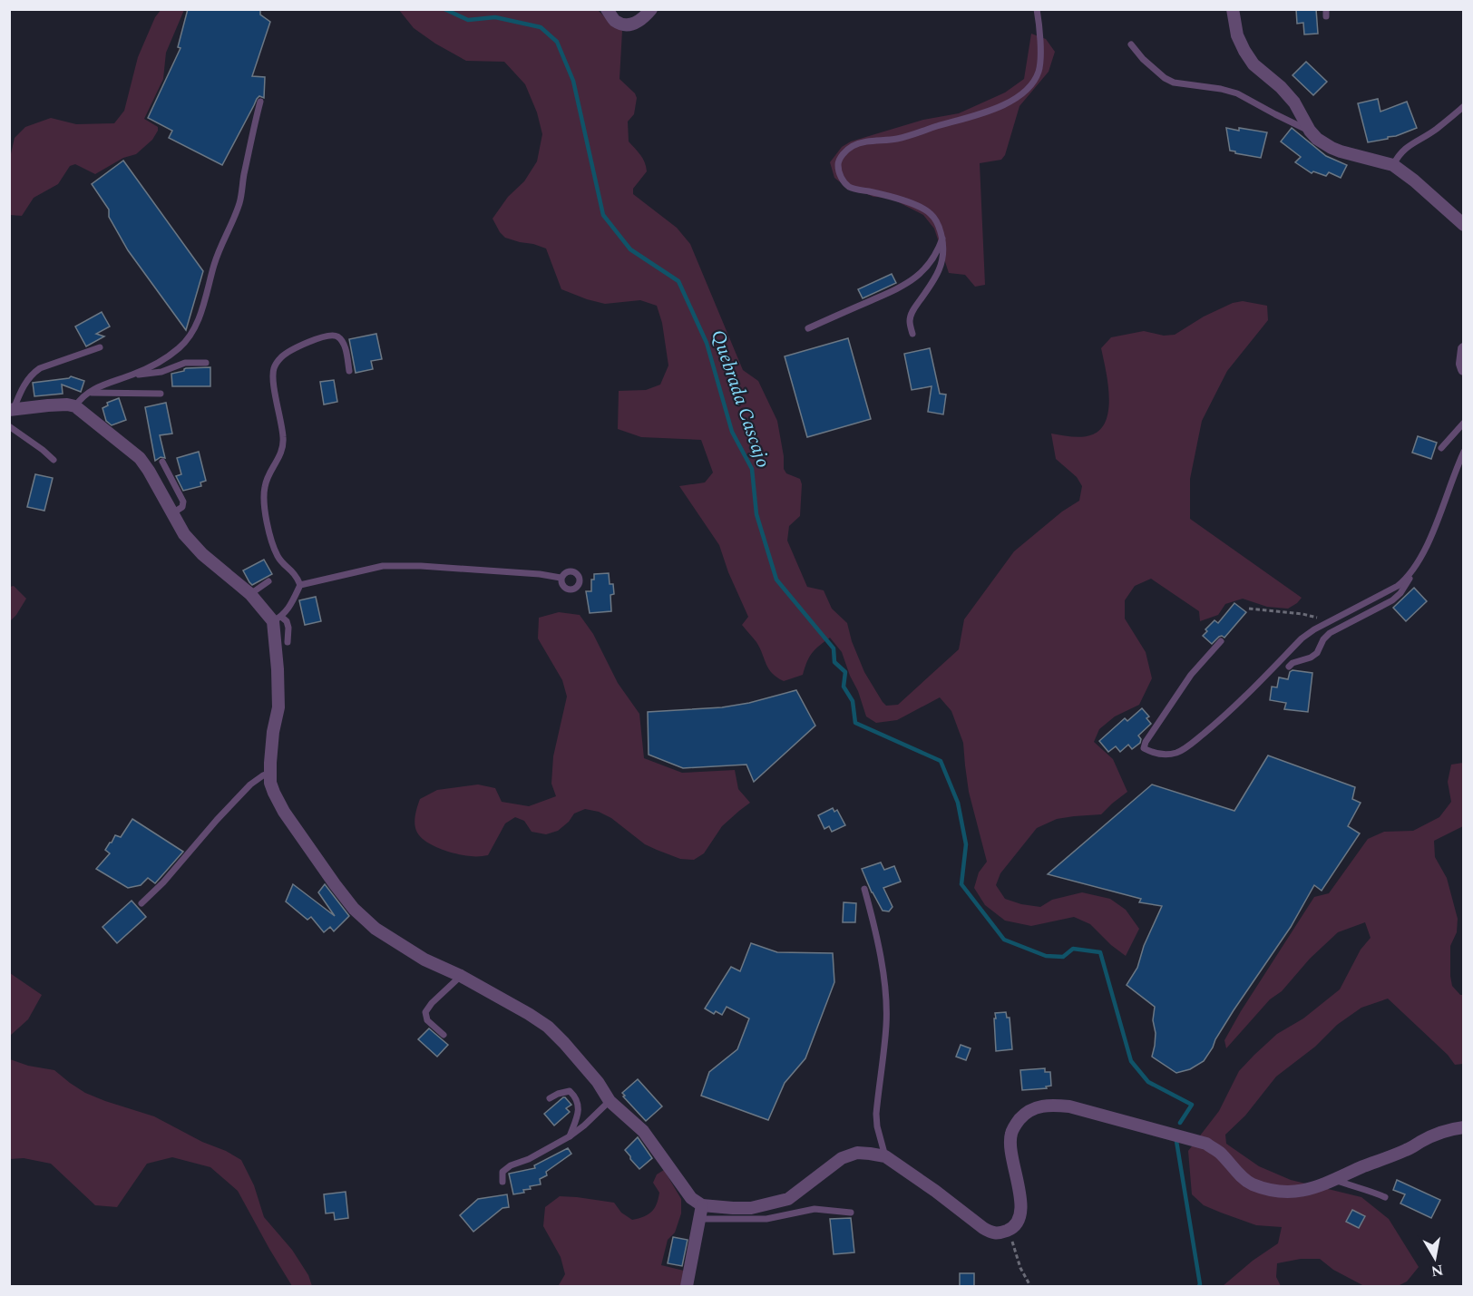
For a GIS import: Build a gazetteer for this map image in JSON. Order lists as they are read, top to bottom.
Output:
{
  "water": ["Quebrada Cascajo"],
  "north": "bottom"
}
